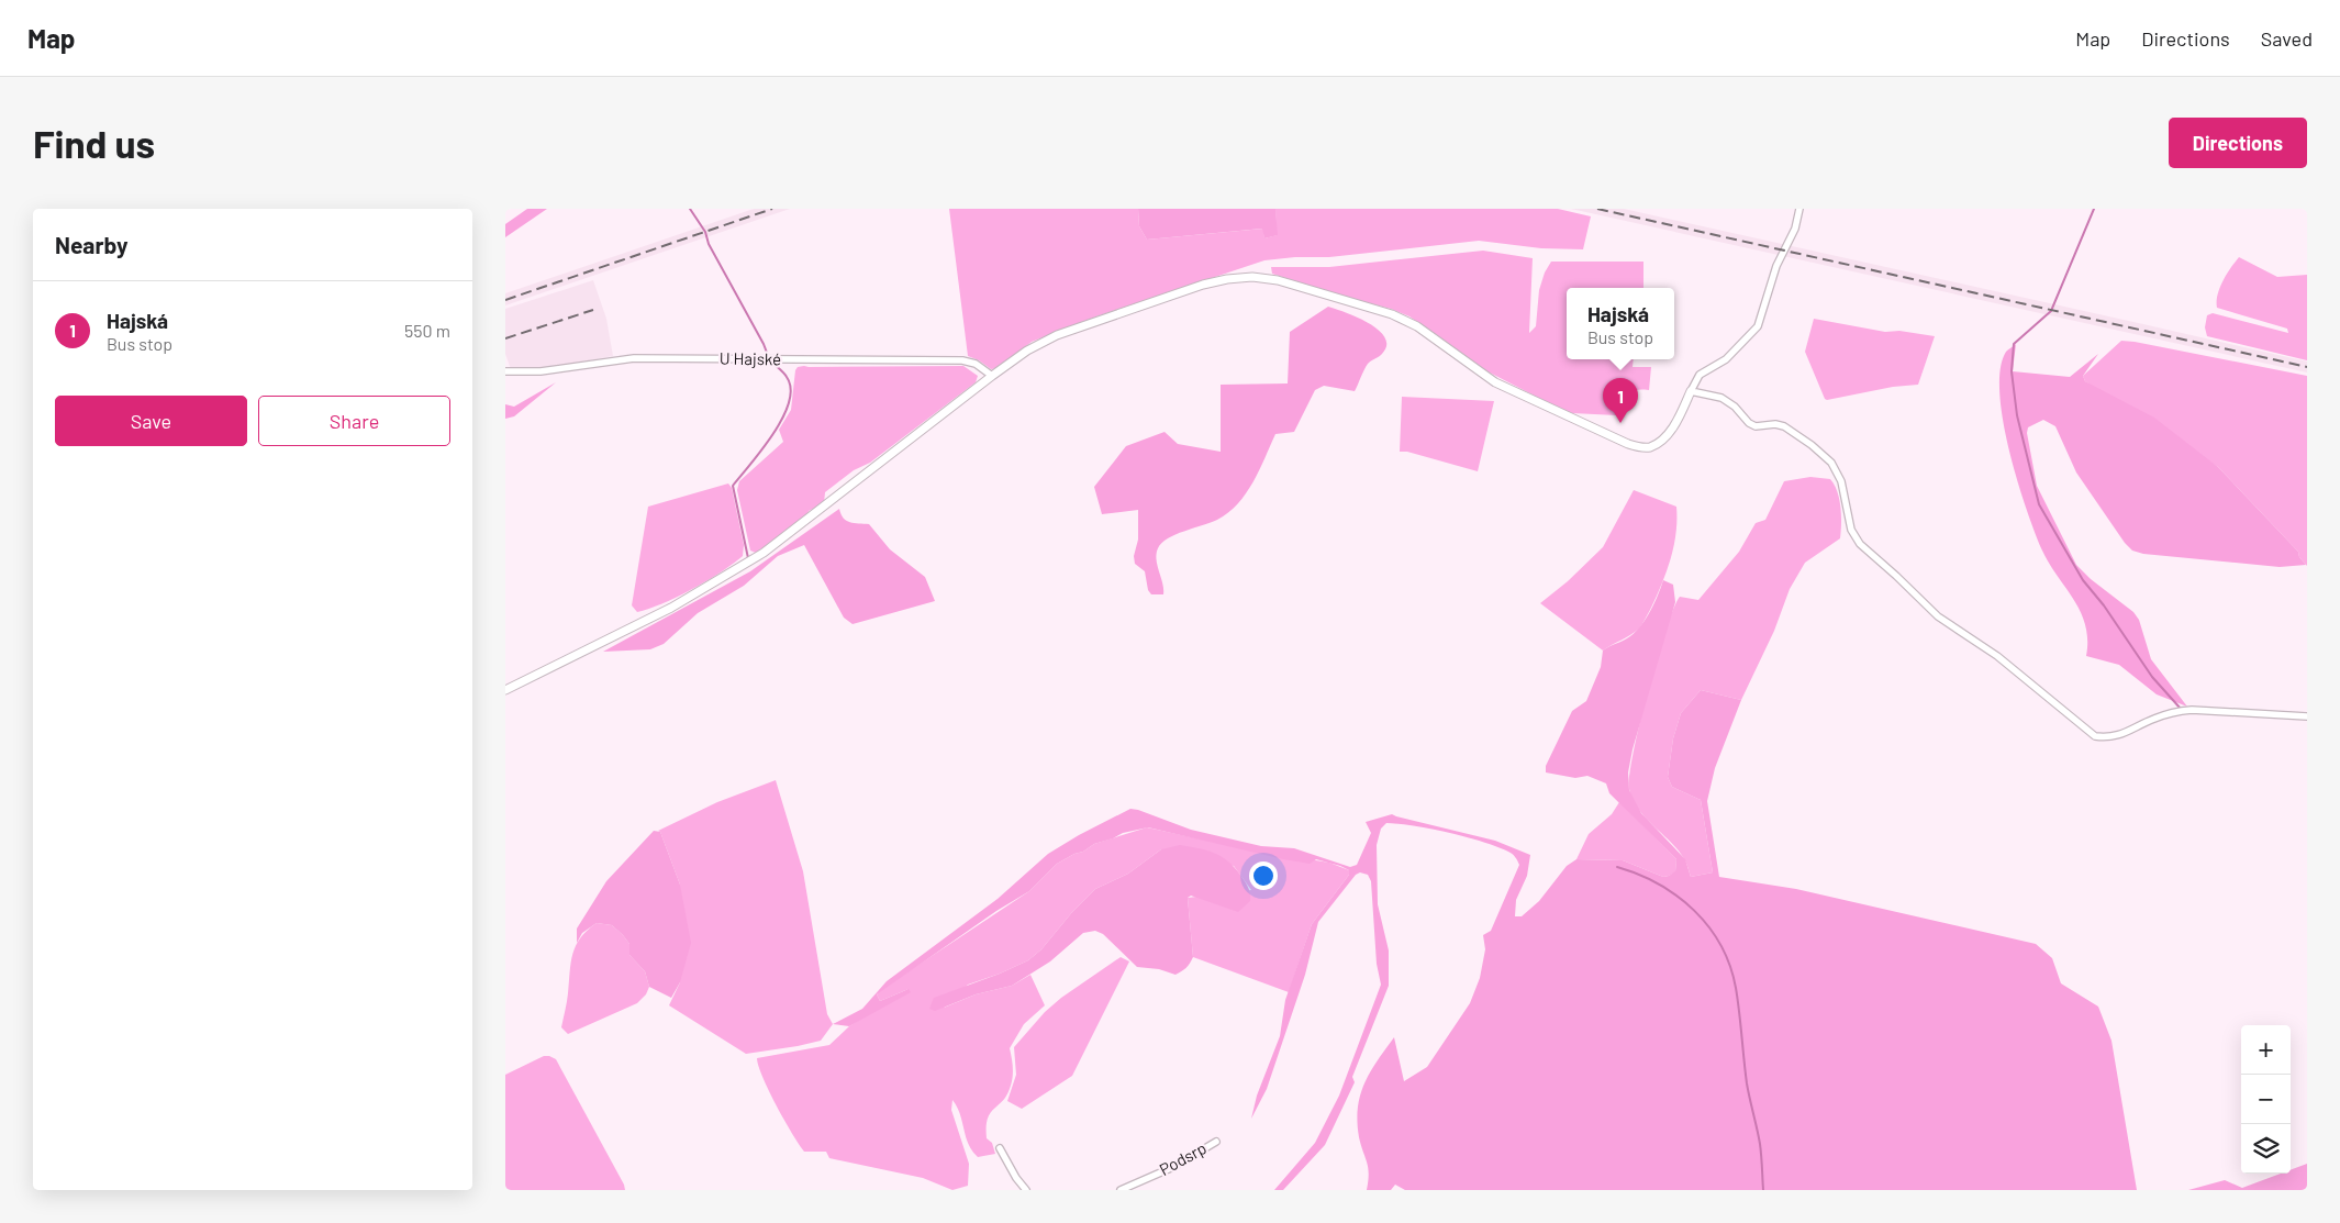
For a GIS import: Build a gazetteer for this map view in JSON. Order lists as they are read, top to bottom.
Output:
{
  "streets": {
    "street": ["U Hajské", "Podsrp"]
  },
  "page": {
    "header": "Map",
    "nav": ["Map", "Directions", "Saved"],
    "buttons": [
      "Directions",
      ["Save", "Share"]
    ],
    "title": "Find us",
    "heading": "Nearby",
    "list": [
      {
        "mark": "1",
        "name": "Hajská",
        "note": "Bus stop",
        "value": "550 m"
      }
    ],
    "popup": ["Hajská", "Bus stop"],
    "pins": "1",
    "map_buttons": ["+", "−"]
  }
}
